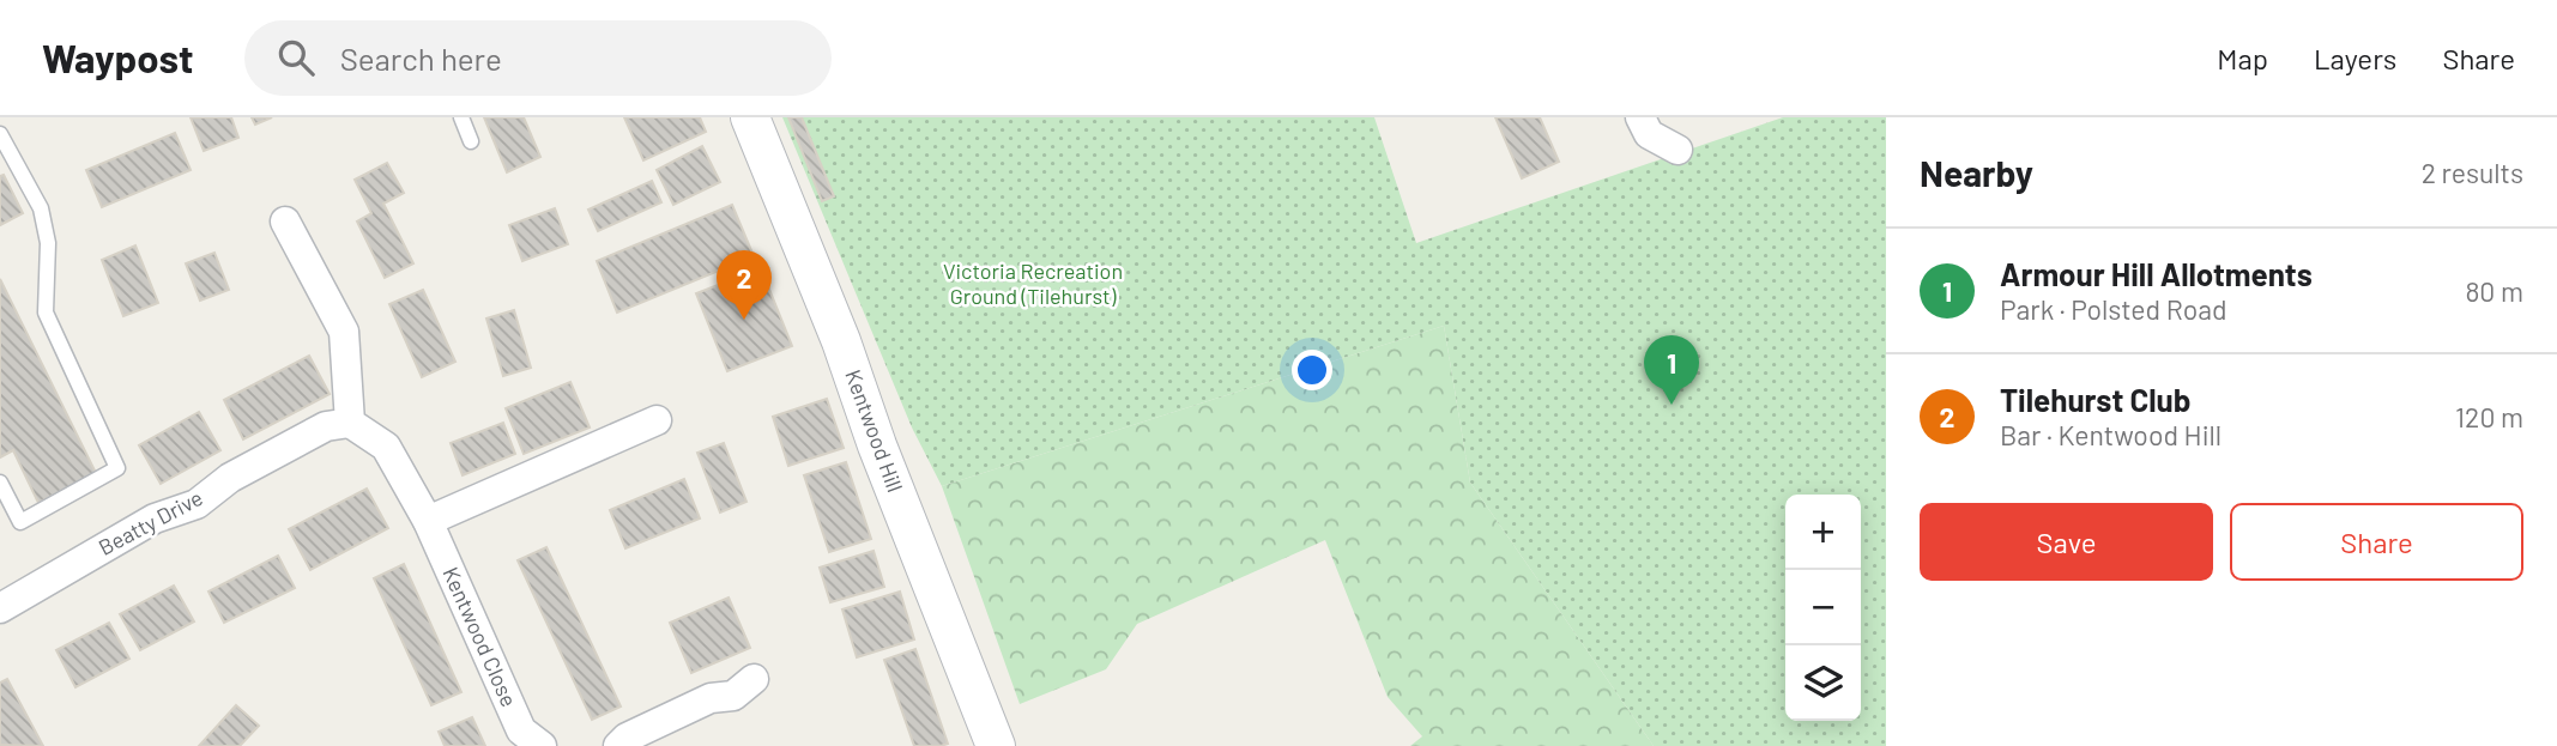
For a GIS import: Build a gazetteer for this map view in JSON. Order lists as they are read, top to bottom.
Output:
{
  "streets": {
    "street": ["Kentwood Hill", "Beatty Drive", "Kentwood Close"]
  },
  "crossings": [
    ["Beatty Drive", "Kentwood Close"]
  ],
  "parks": ["Victoria Recreation Ground (Tilehurst)"],
  "page": {
    "header": "Waypost",
    "search": "Search here",
    "nav": ["Map", "Layers", "Share"],
    "heading": ["Nearby", "2 results"],
    "list": [
      {
        "mark": "1",
        "name": "Armour Hill Allotments",
        "note": "Park · Polsted Road",
        "value": "80 m"
      },
      {
        "mark": "2",
        "name": "Tilehurst Club",
        "note": "Bar · Kentwood Hill",
        "value": "120 m"
      }
    ],
    "pins": ["2", "1"],
    "buttons": ["Save", "Share"],
    "map_buttons": ["+", "−"]
  }
}
